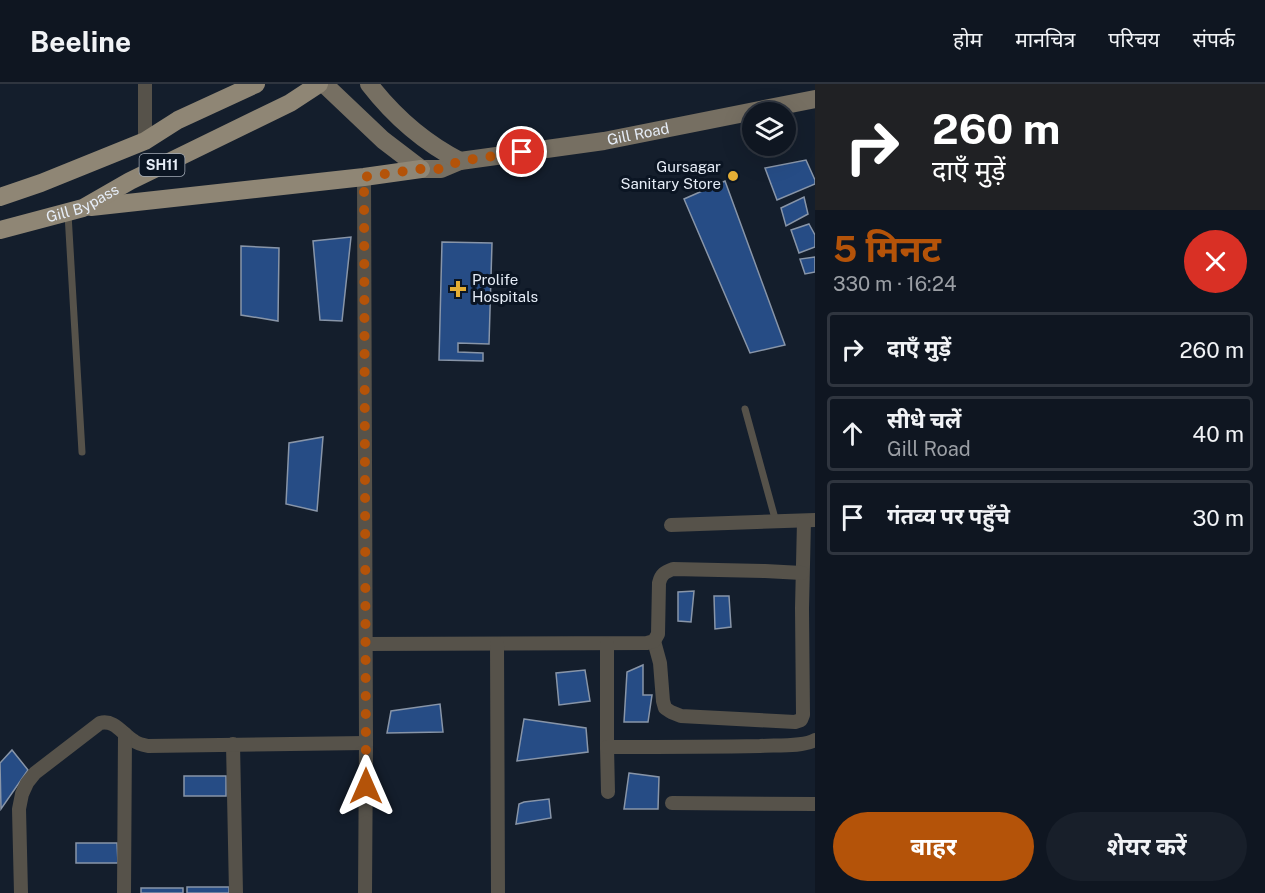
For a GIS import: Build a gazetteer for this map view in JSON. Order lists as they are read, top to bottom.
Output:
{
  "streets": {
    "main road": ["SH11", "Gill Bypass"],
    "street": ["Gill Road"]
  },
  "places": {
    "other": ["Gursagar Sanitary Store"],
    "health": ["Prolife Hospitals"]
  },
  "page": {
    "header": "Beeline",
    "nav": [
      "होम",
      "मानचित्र",
      "परिचय",
      "संपर्क"
    ],
    "turn": ["260 m", "दाएँ मुड़ें"],
    "heading": ["5 मिनट", "330 m · 16:24"],
    "list": [
      {
        "name": "दाएँ मुड़ें",
        "value": "260 m"
      },
      {
        "name": "सीधे चलें",
        "note": "Gill Road",
        "value": "40 m"
      },
      {
        "name": "गंतव्य पर पहुँचे",
        "value": "30 m"
      }
    ],
    "buttons": ["बाहर", "शेयर करें"]
  }
}
